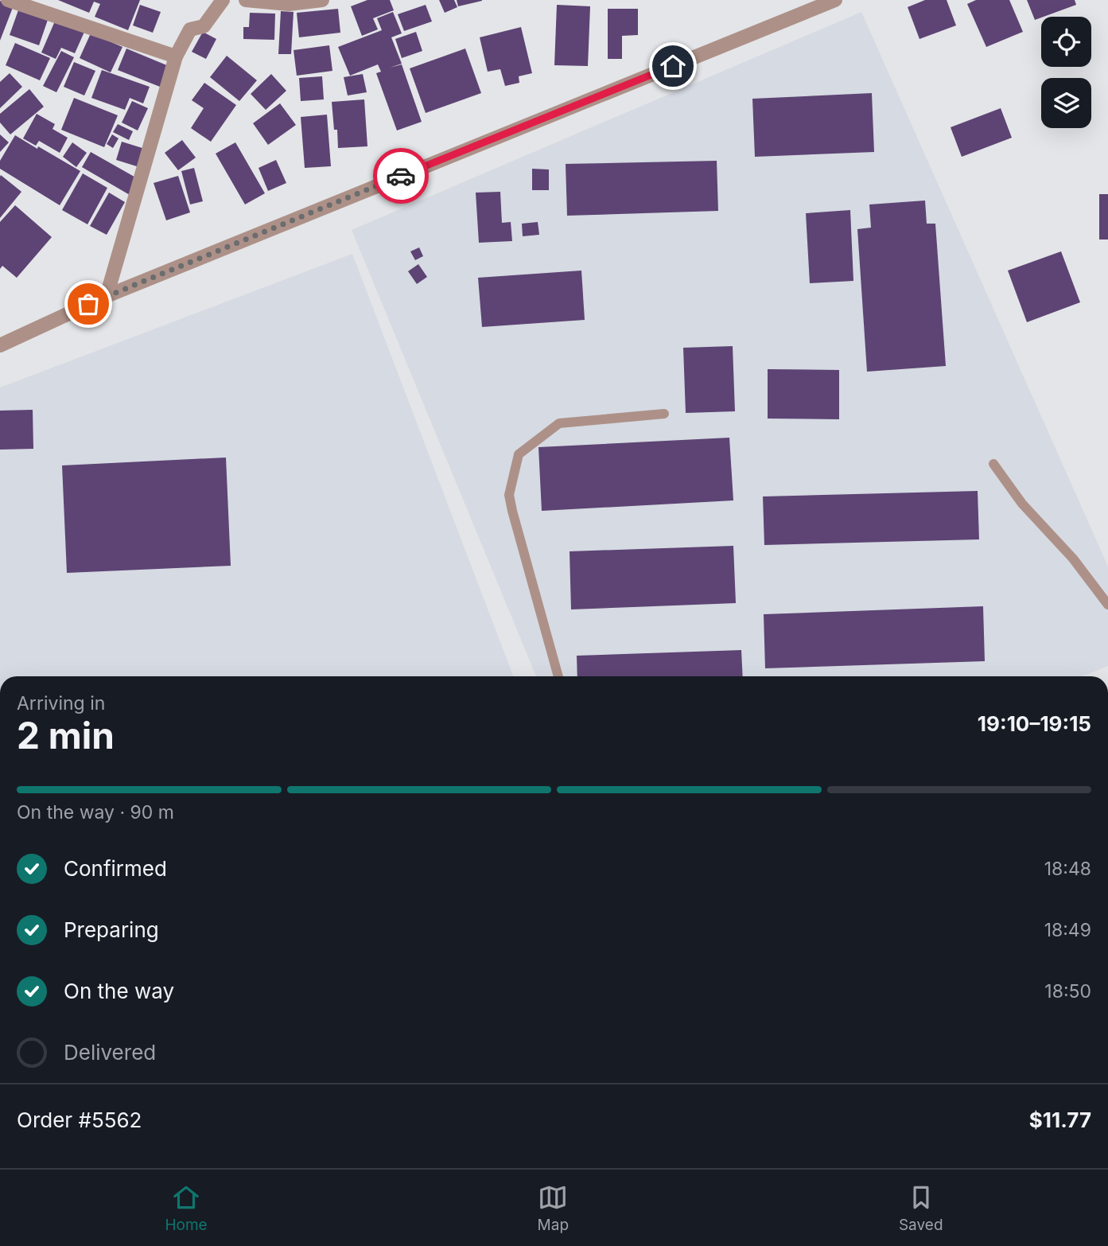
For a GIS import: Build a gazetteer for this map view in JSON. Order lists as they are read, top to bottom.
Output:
{
  "page": {
    "heading": ["2 min", "Arriving in", "19:10–19:15"],
    "panel": ["Order #5562", "$11.77"],
    "bar": "On the way · 90 m",
    "list": [
      ["Confirmed", "18:48"],
      ["Preparing", "18:49"],
      ["On the way", "18:50"],
      "Delivered"
    ],
    "tabs": ["Home", "Map", "Saved"]
  }
}
